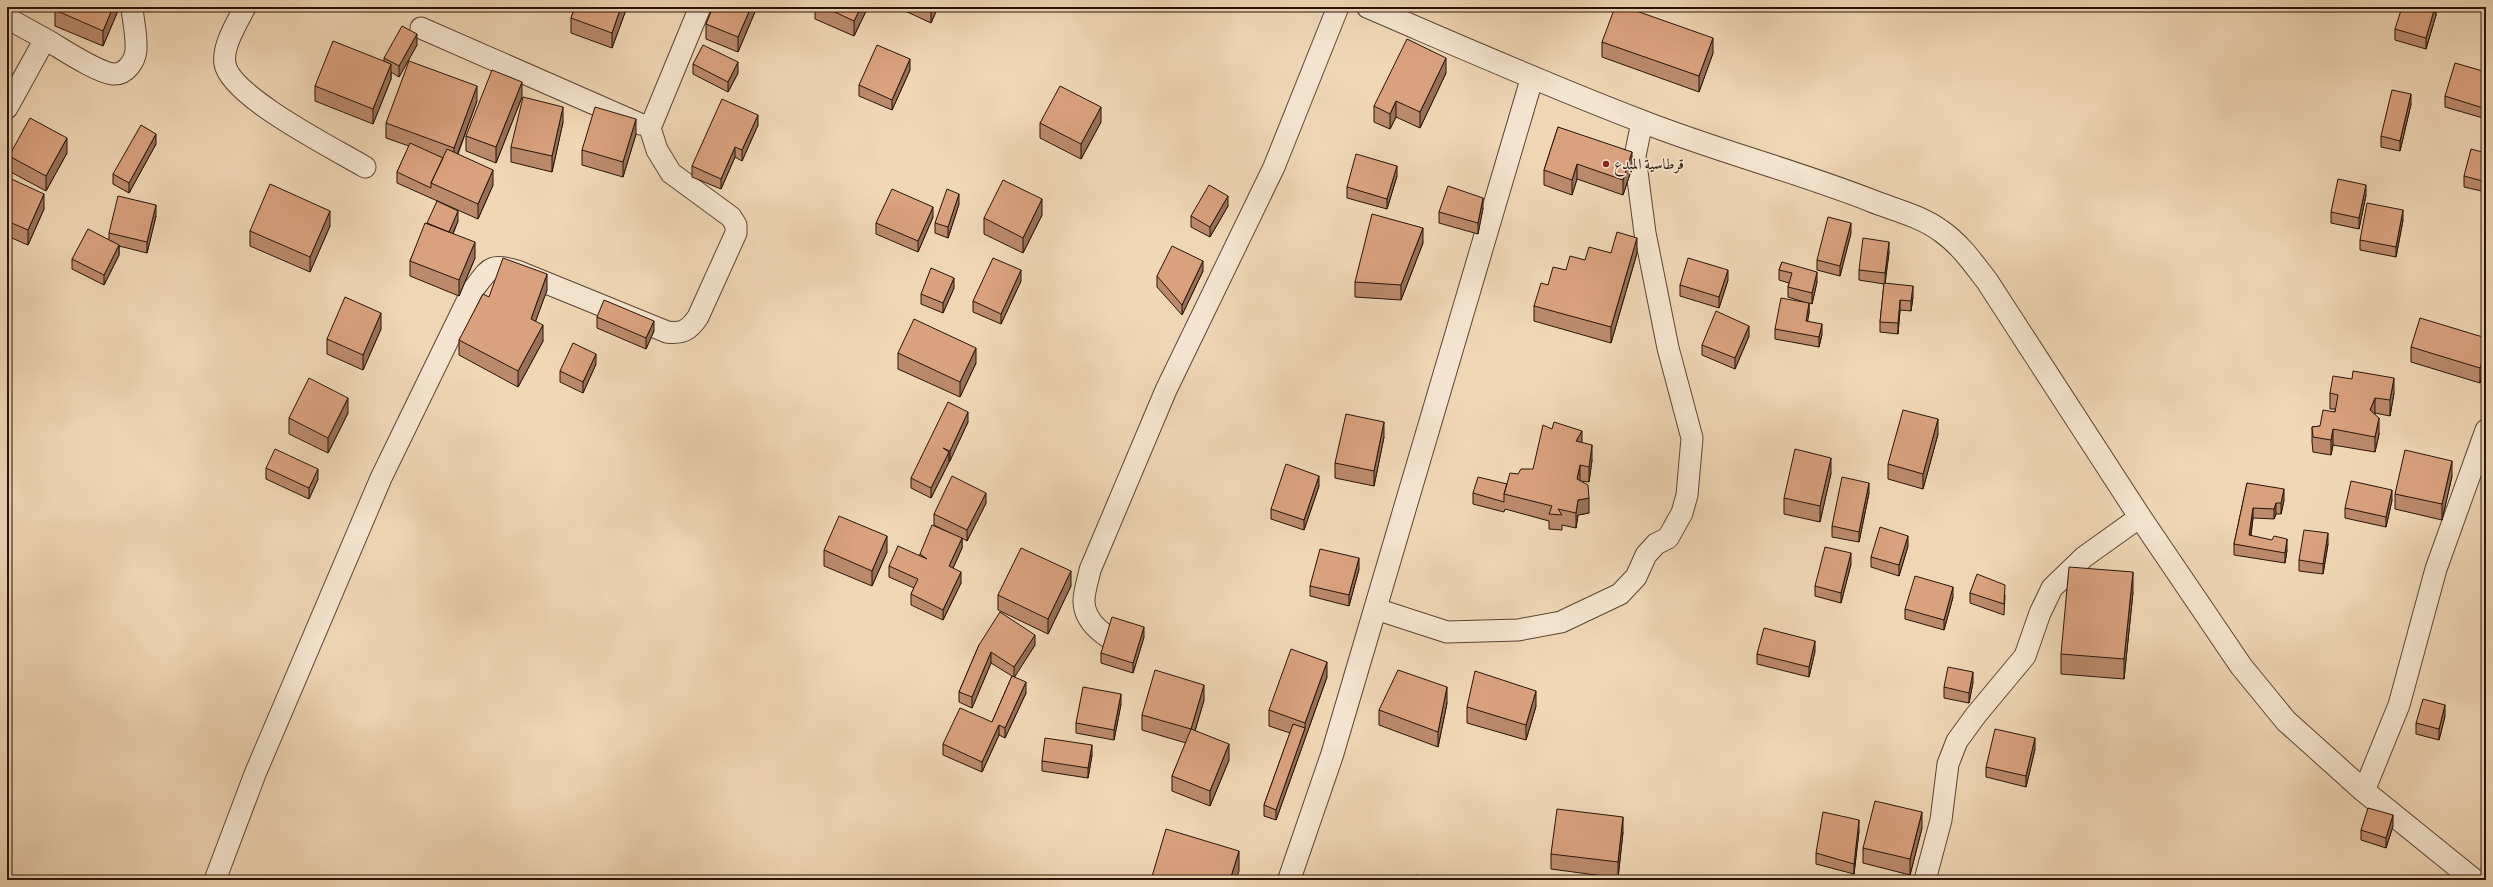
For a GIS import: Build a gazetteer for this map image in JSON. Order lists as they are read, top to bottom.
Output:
{
  "places": ["قرطاسية المبدع"]
}
